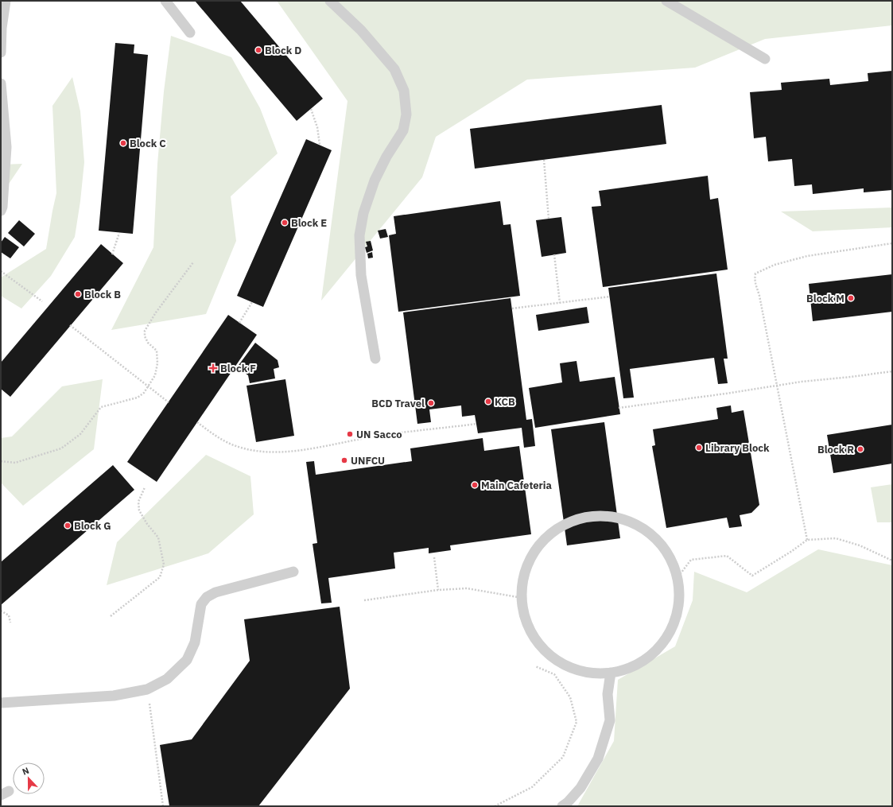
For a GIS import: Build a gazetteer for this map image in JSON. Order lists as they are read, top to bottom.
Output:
{
  "places": {
    "other": [
      "Block D",
      "Block C",
      "Block E",
      "Block B",
      "Block M",
      "KCB",
      "BCD Travel",
      "UN Sacco",
      "Library Block",
      "Block R",
      "UNFCU",
      "Main Cafeteria",
      "Block G"
    ],
    "health": ["Block F"]
  },
  "north": "top"
}
